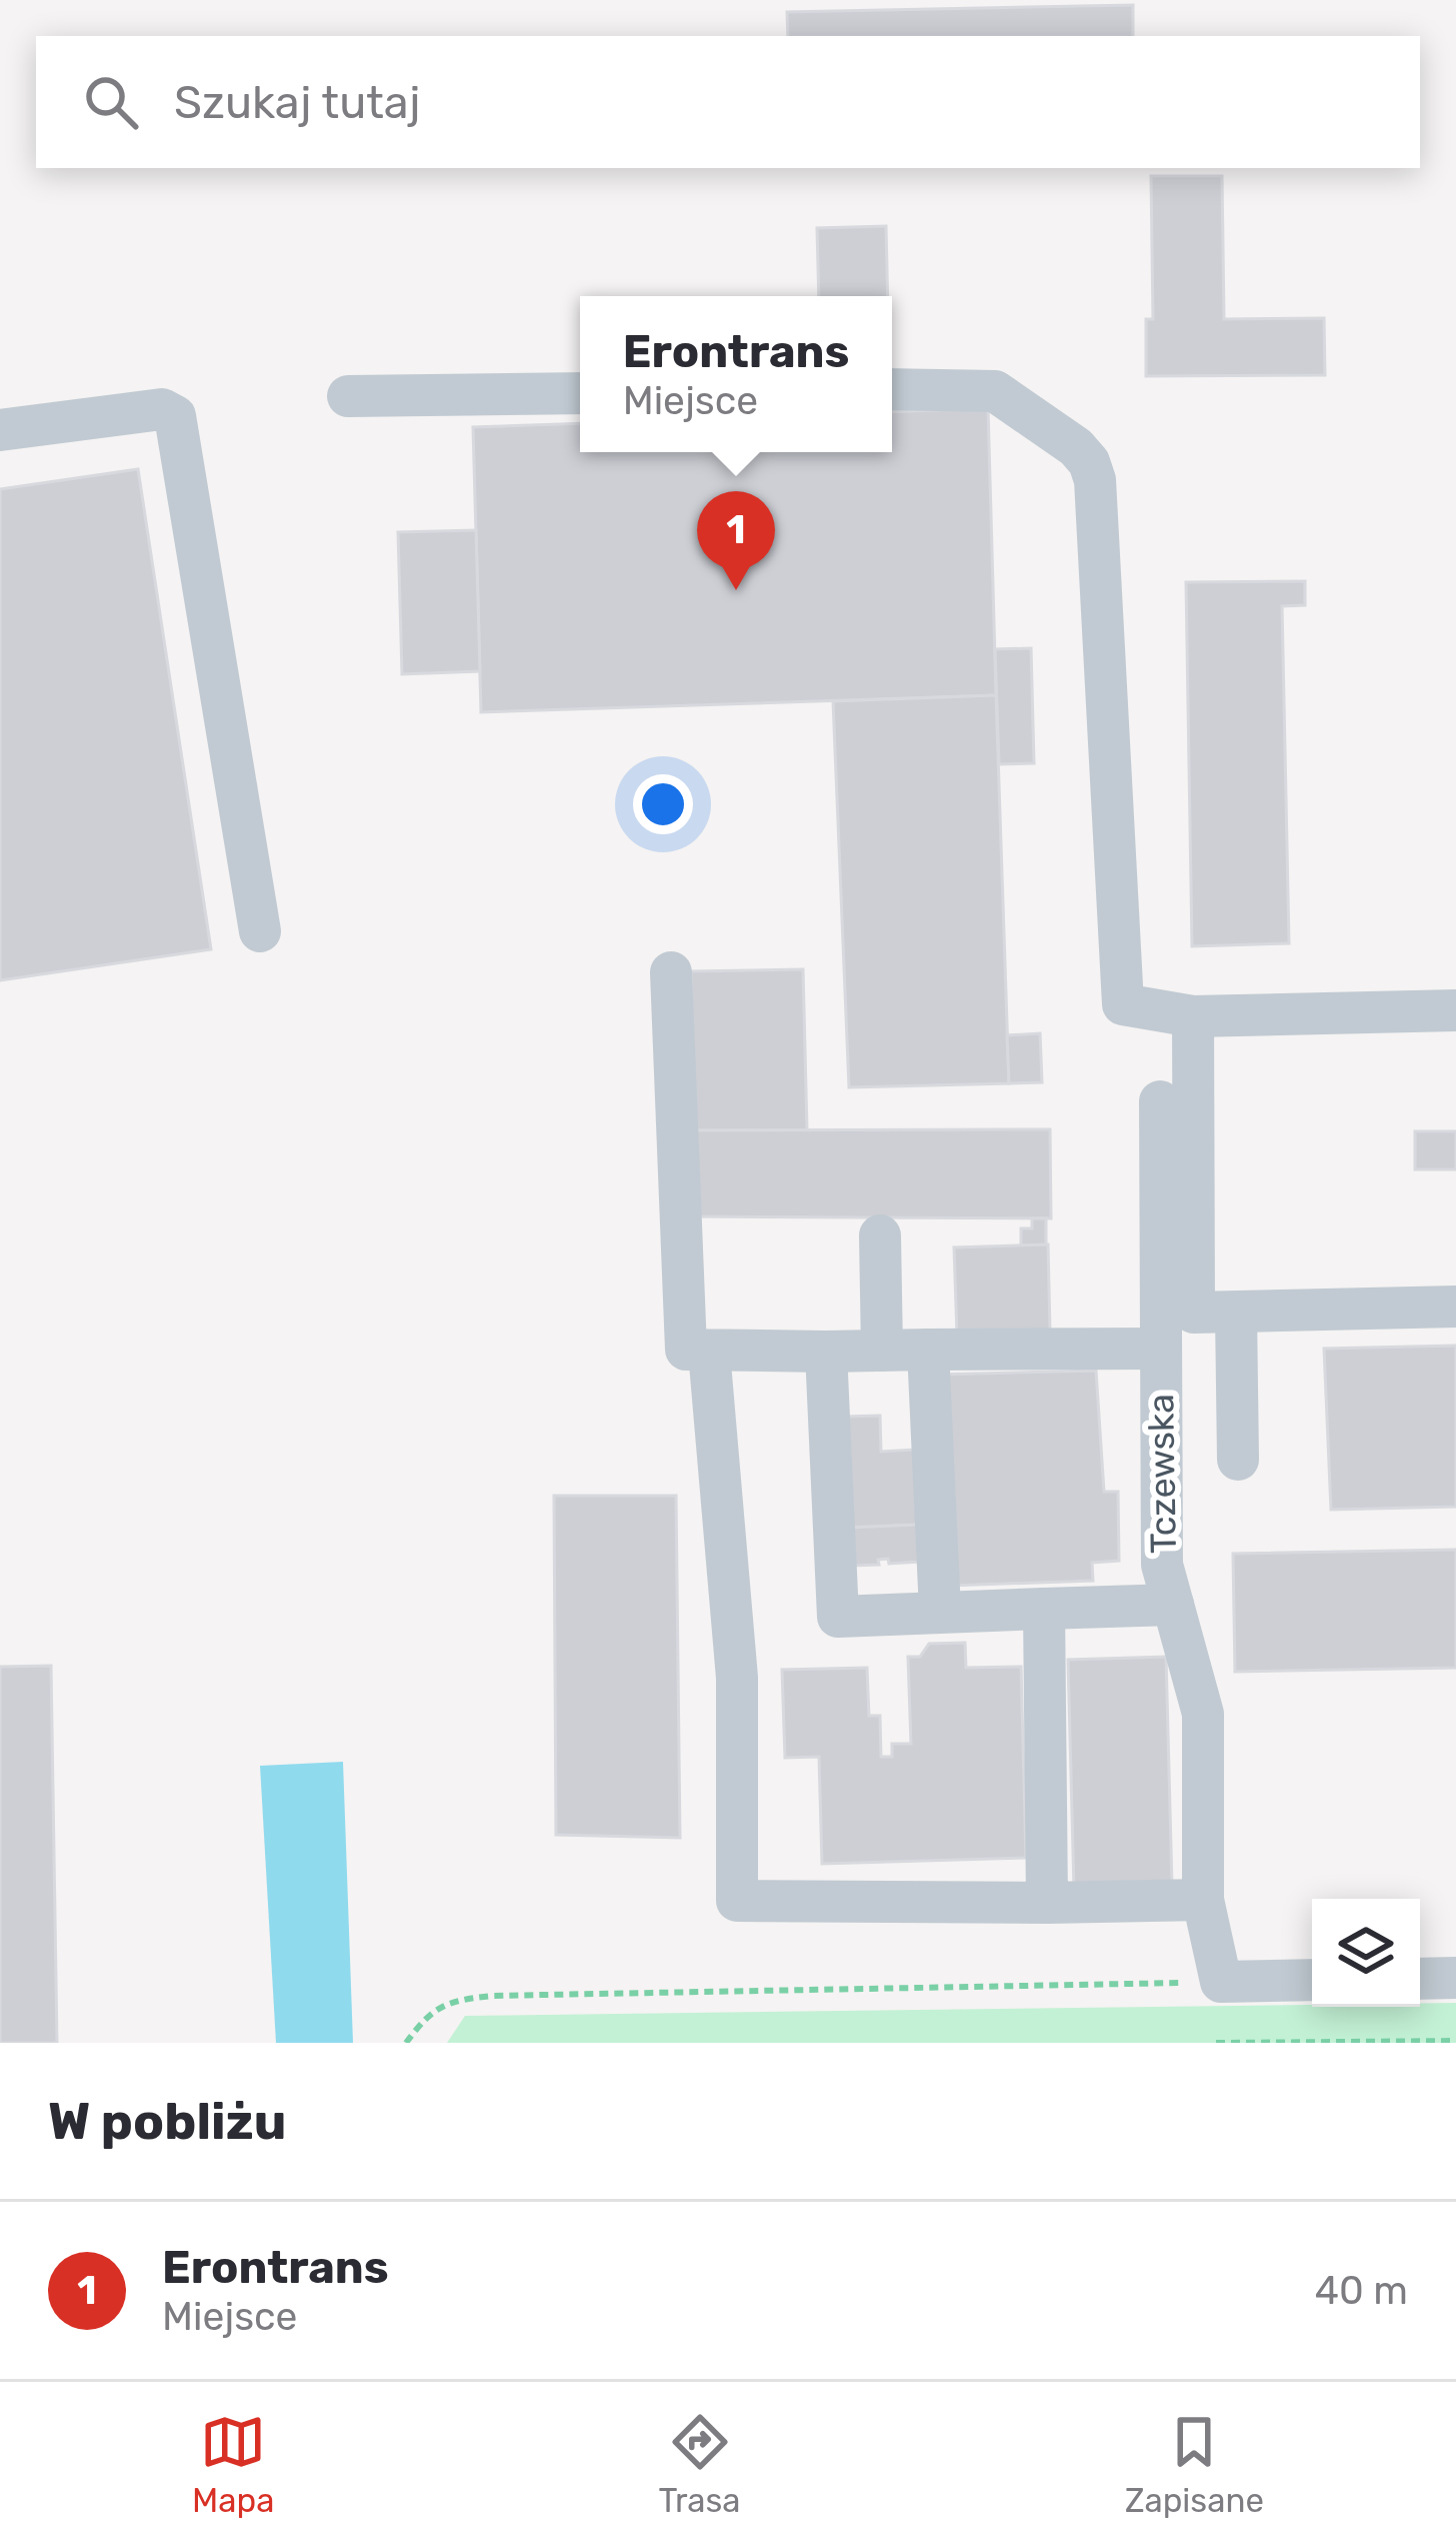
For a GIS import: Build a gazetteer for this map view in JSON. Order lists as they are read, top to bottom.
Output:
{
  "streets": {
    "street": ["Tczewska"]
  },
  "page": {
    "search": "Szukaj tutaj",
    "popup": ["Erontrans", "Miejsce"],
    "pins": "1",
    "heading": "W pobliżu",
    "list": [
      {
        "mark": "1",
        "name": "Erontrans",
        "note": "Miejsce",
        "value": "40 m"
      }
    ],
    "nav": ["Mapa", "Trasa", "Zapisane"]
  }
}
